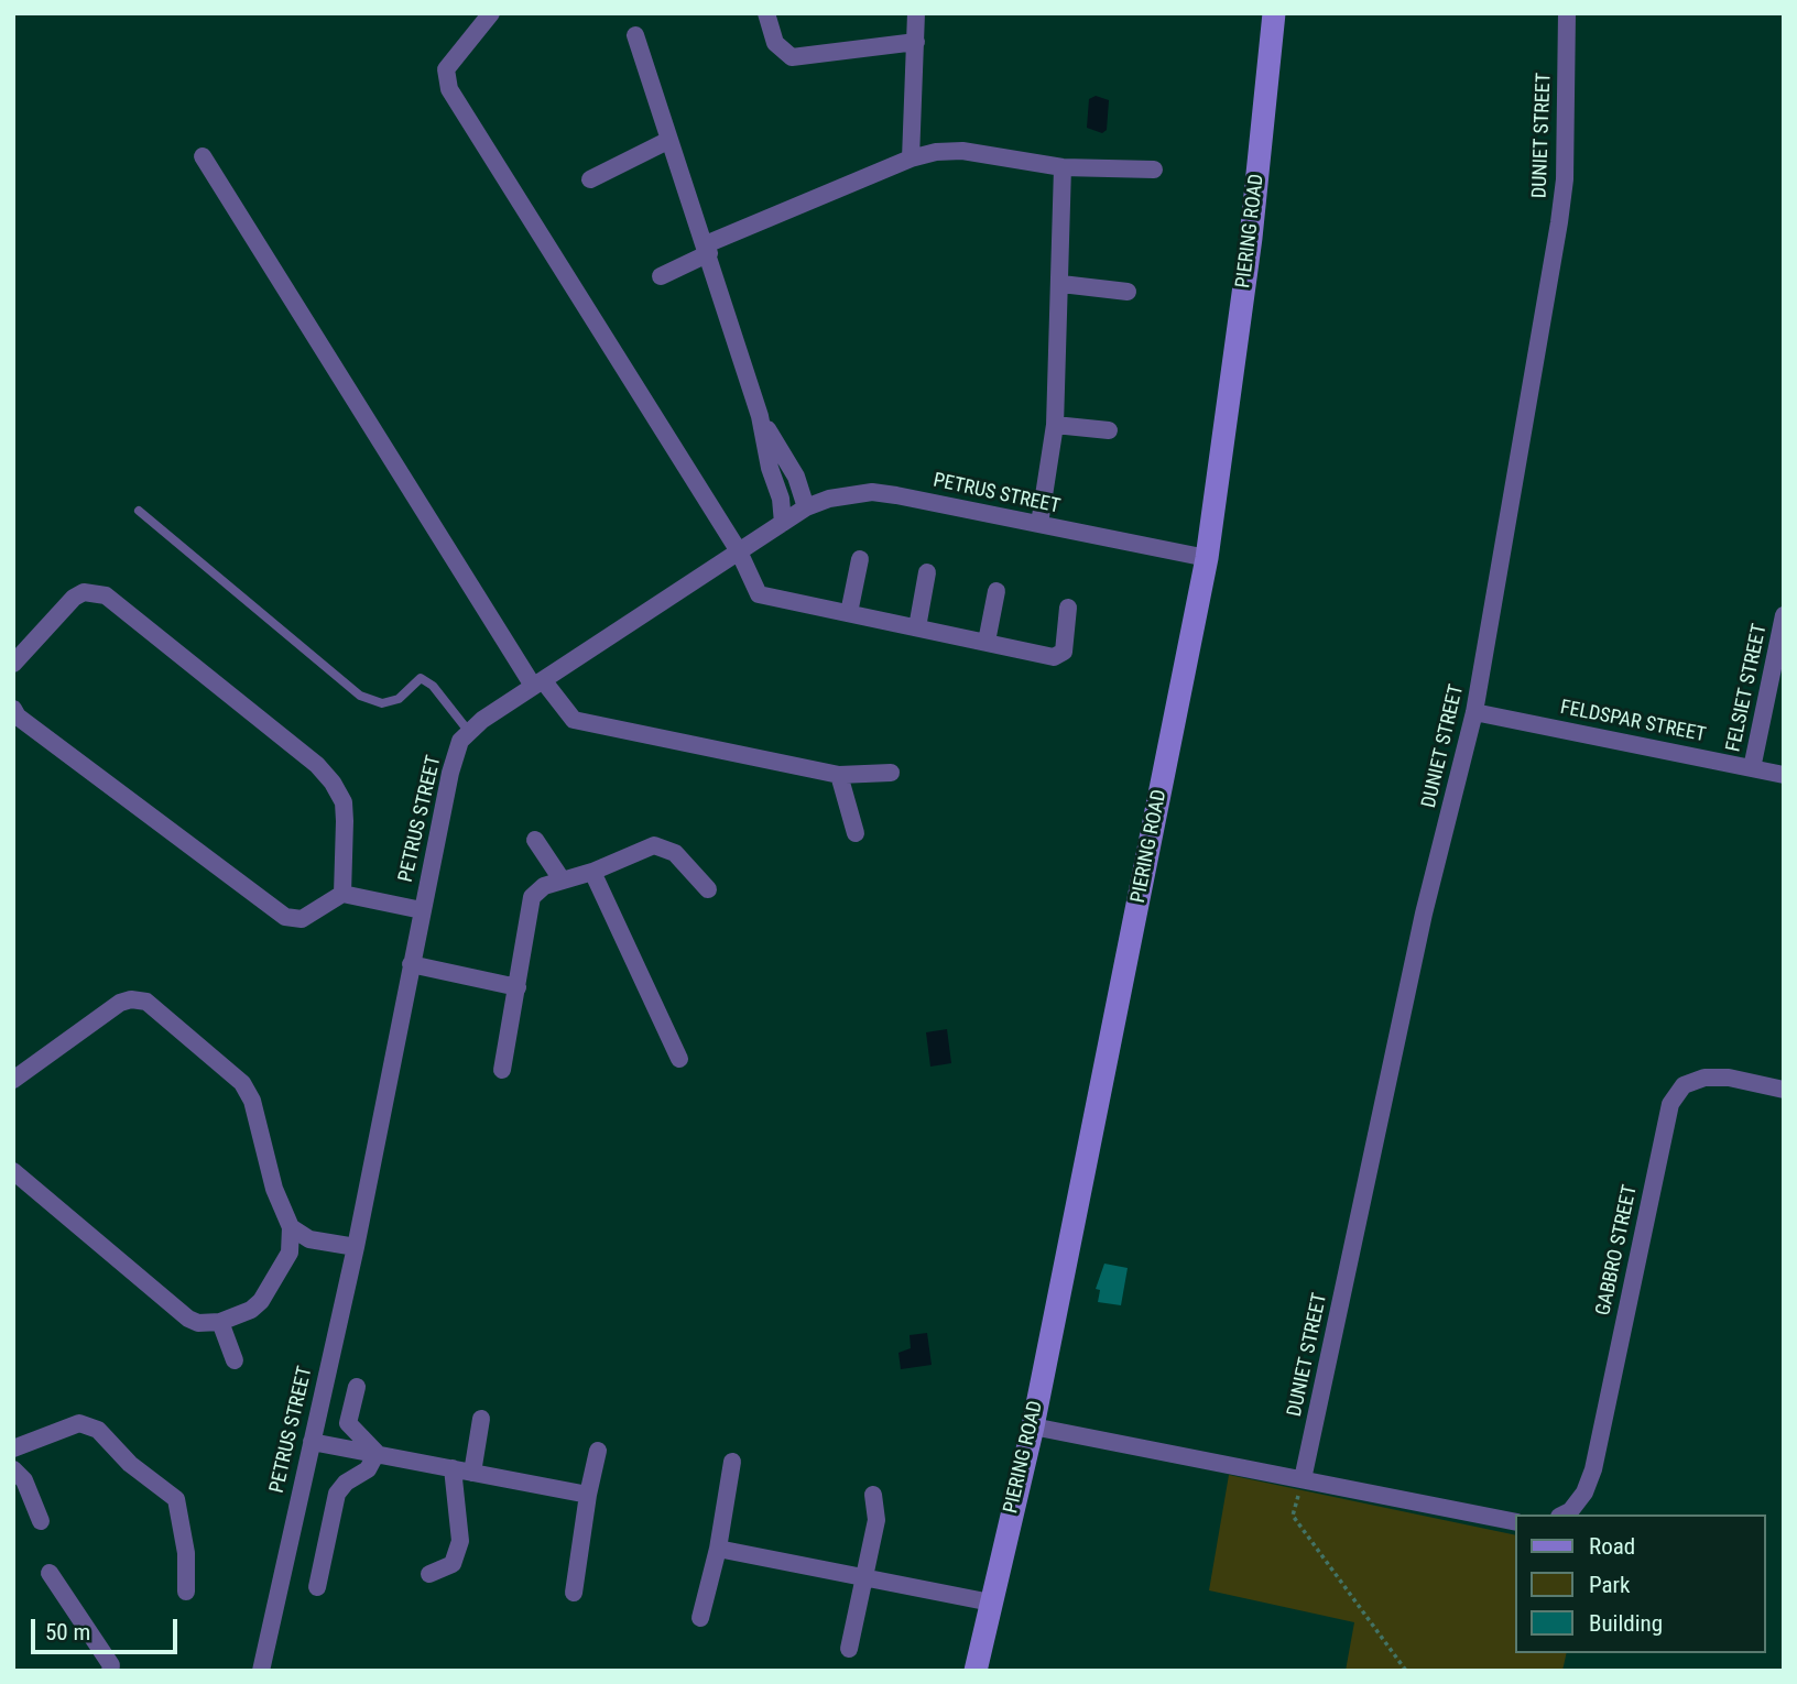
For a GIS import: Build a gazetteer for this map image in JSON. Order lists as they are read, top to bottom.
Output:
{
  "streets": {
    "street": [
      "DUNIET STREET",
      "PIERING ROAD",
      "PETRUS STREET",
      "FELSIET STREET",
      "FELDSPAR STREET",
      "GABBRO STREET"
    ]
  },
  "crossings": [
    ["DUNIET STREET", "FELDSPAR STREET"],
    ["PIERING ROAD", "PETRUS STREET"],
    ["FELSIET STREET", "FELDSPAR STREET"]
  ],
  "legend": ["Road", "Park", "Building"],
  "scale_bar": "50 m"
}
